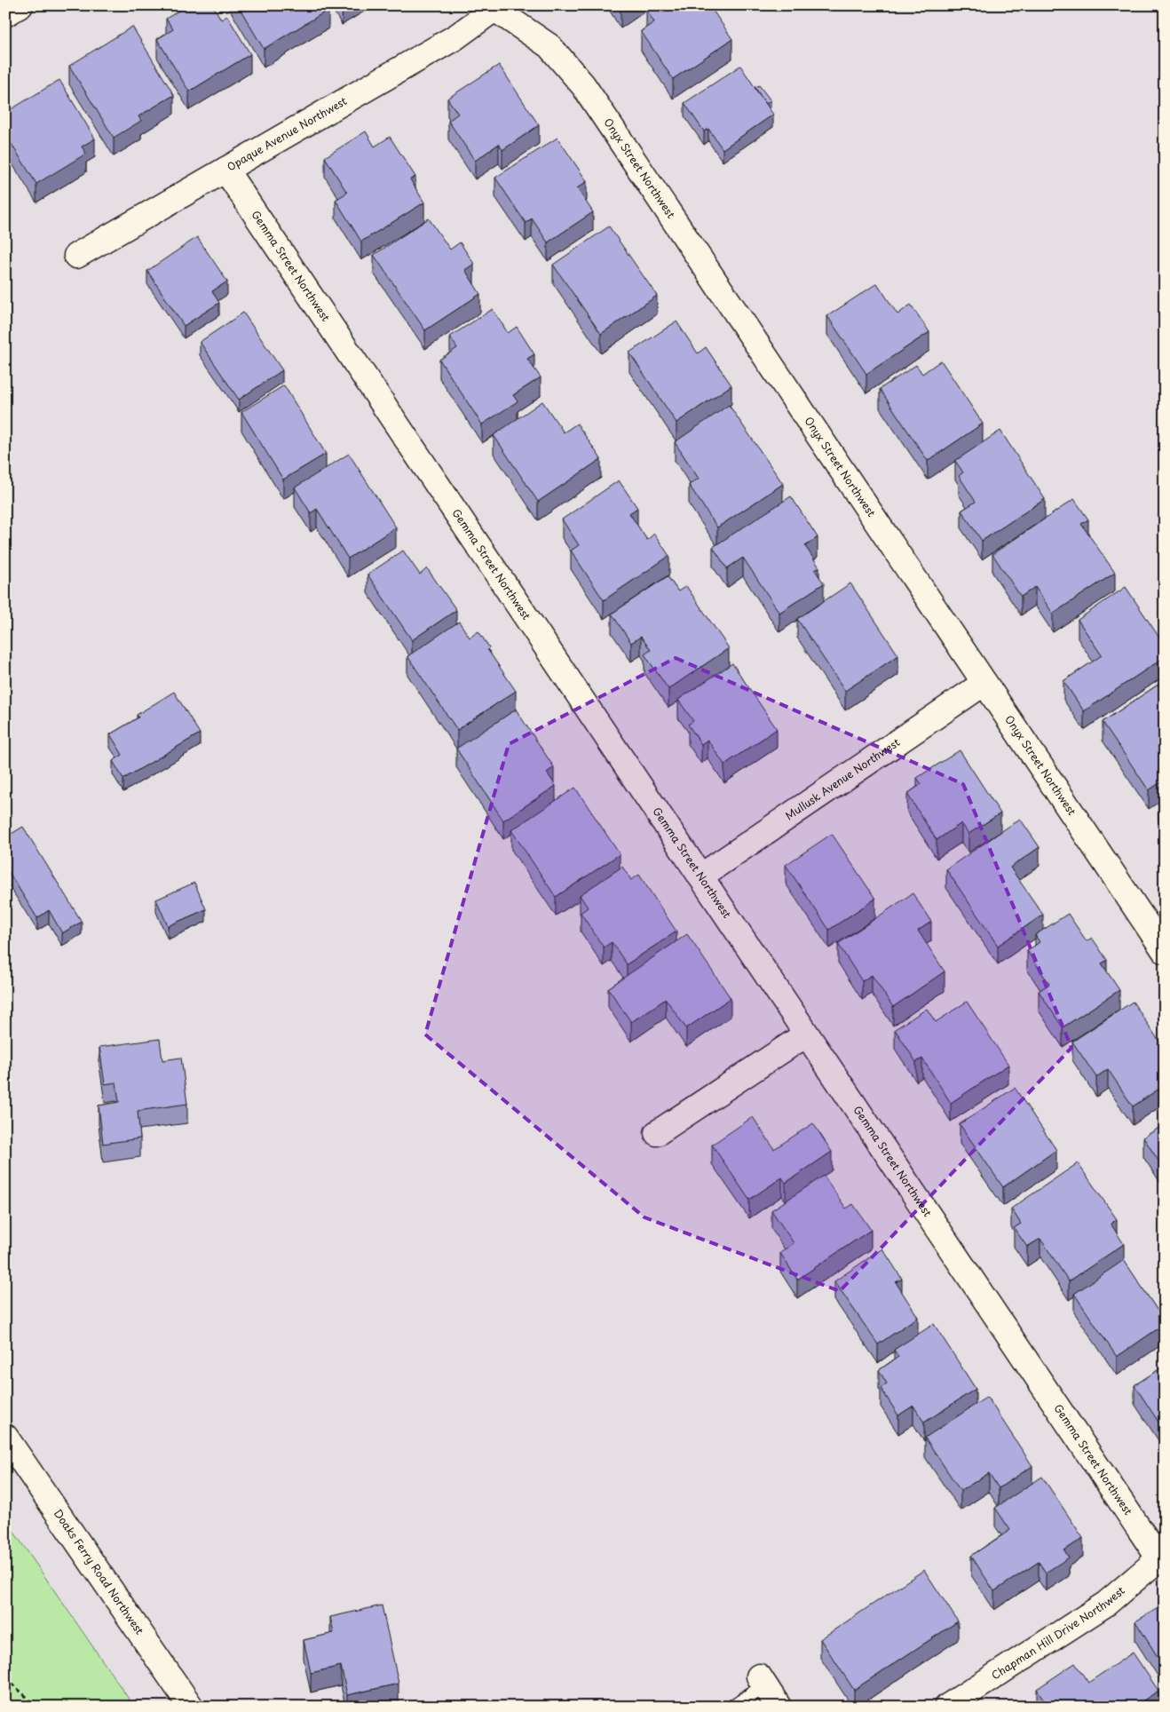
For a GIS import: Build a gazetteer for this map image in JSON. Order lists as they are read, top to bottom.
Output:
{
  "streets": {
    "street": [
      "Opaque Avenue Northwest",
      "Onyx Street Northwest",
      "Gemma Street Northwest",
      "Mullusk Avenue Northwest",
      "Doaks Ferry Road Northwest",
      "Chapman Hill Drive Northwest"
    ]
  },
  "crossings": [
    ["Opaque Avenue Northwest", "Onyx Street Northwest"],
    ["Opaque Avenue Northwest", "Gemma Street Northwest"],
    ["Onyx Street Northwest", "Mullusk Avenue Northwest"],
    ["Gemma Street Northwest", "Mullusk Avenue Northwest"],
    ["Gemma Street Northwest", "Chapman Hill Drive Northwest"]
  ]
}
